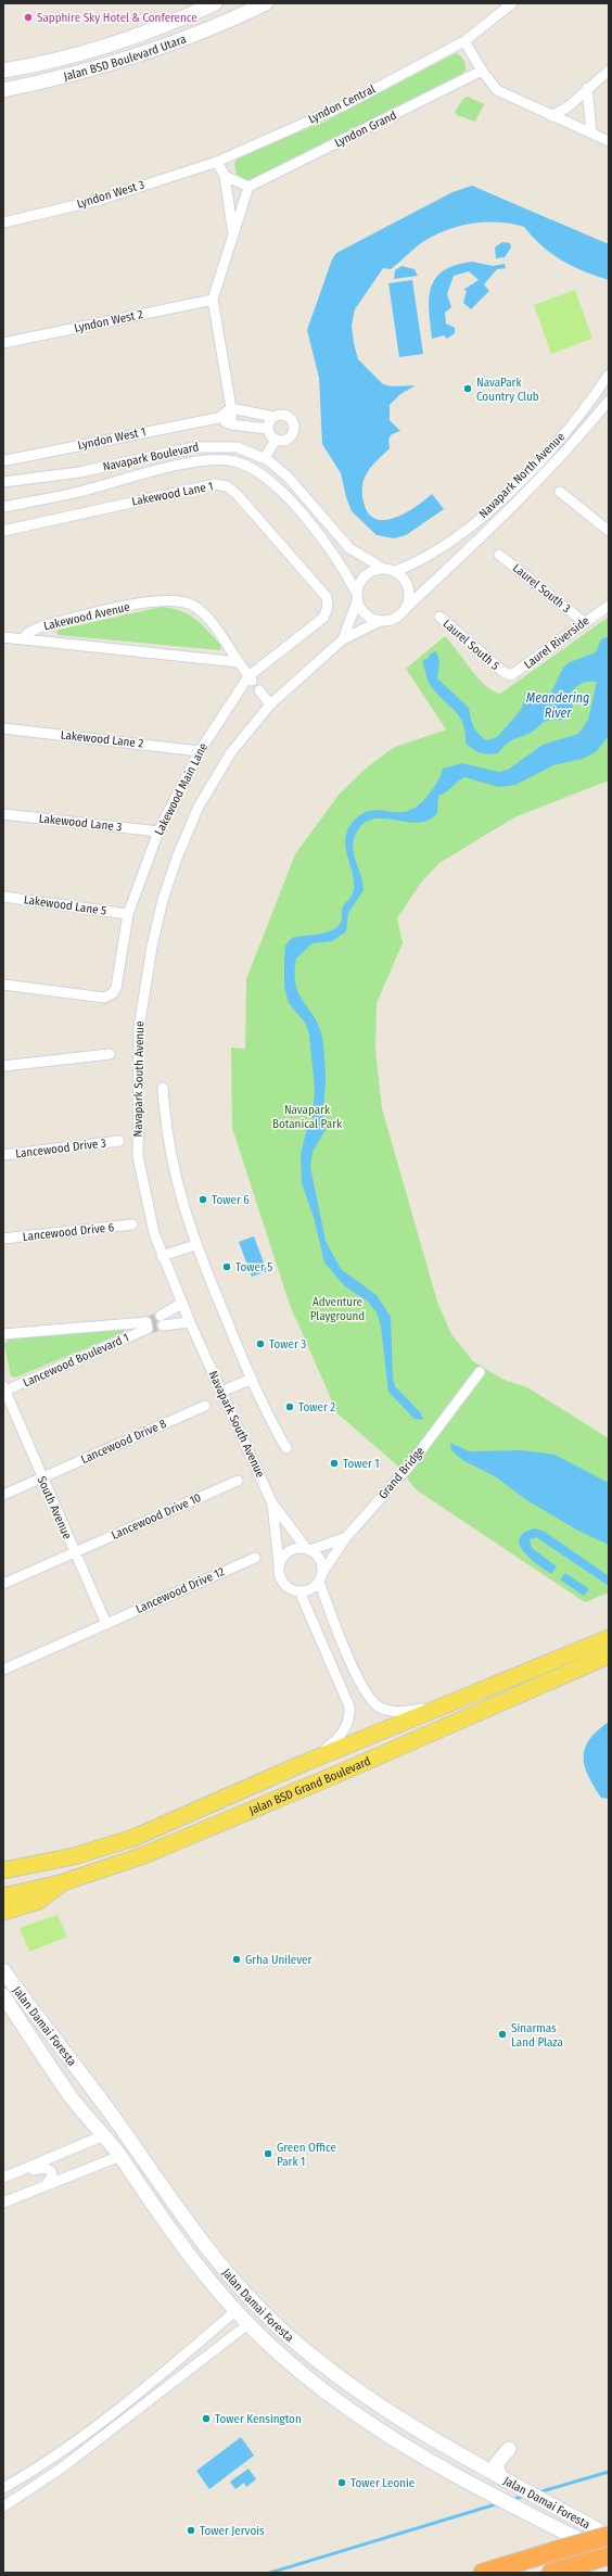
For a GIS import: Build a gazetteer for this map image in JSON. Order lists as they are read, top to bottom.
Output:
{
  "streets": {
    "main road": ["Jalan BSD Boulevard Utara", "Jalan BSD Grand Boulevard", "Jalan Damai Foresta"],
    "street": [
      "Lyndon Central",
      "Lyndon Grand",
      "Lyndon West 3",
      "Lyndon West 2",
      "Lyndon West 1",
      "Navapark Boulevard",
      "Navapark North Avenue",
      "Lakewood Lane 1",
      "Laurel South 3",
      "Lakewood Avenue",
      "Laurel Riverside",
      "Laurel South 5",
      "Lakewood Lane 2",
      "Lakewood Main Lane",
      "Lakewood Lane 3",
      "Lakewood Lane 5",
      "Navapark South Avenue",
      "Lancewood Drive 3",
      "Lancewood Drive 6",
      "Lancewood Boulevard 1",
      "Lancewood Drive 8",
      "Grand Bridge",
      "South Avenue",
      "Lancewood Drive 10",
      "Lancewood Drive 12"
    ]
  },
  "crossings": [
    ["Lyndon Central", "Lyndon West 3"],
    ["Navapark Boulevard", "Navapark North Avenue"],
    ["Navapark Boulevard", "Navapark South Avenue"],
    ["Navapark North Avenue", "Navapark South Avenue"],
    ["Lakewood Lane 1", "Lakewood Main Lane"],
    ["Laurel South 3", "Laurel Riverside"],
    ["Lakewood Avenue", "Lakewood Main Lane"],
    ["Laurel Riverside", "Laurel South 5"],
    ["Lakewood Lane 2", "Lakewood Main Lane"],
    ["Lakewood Main Lane", "Lakewood Lane 3"],
    ["Lakewood Main Lane", "Lakewood Lane 5"],
    ["Navapark South Avenue", "Grand Bridge"],
    ["Lancewood Boulevard 1", "South Avenue"],
    ["Lancewood Drive 8", "South Avenue"],
    ["South Avenue", "Lancewood Drive 10"],
    ["South Avenue", "Lancewood Drive 12"]
  ],
  "water": ["Meandering River"],
  "parks": ["Navapark Botanical Park", "Adventure Playground"],
  "places": [
    "Sapphire Sky Hotel & Conference",
    "NavaPark Country Club",
    "Tower 6",
    "Tower 5",
    "Tower 3",
    "Tower 2",
    "Tower 1",
    "Grha Unilever",
    "Sinarmas Land Plaza",
    "Green Office Park 1",
    "Tower Kensington",
    "Tower Leonie",
    "Tower Jervois"
  ]
}
